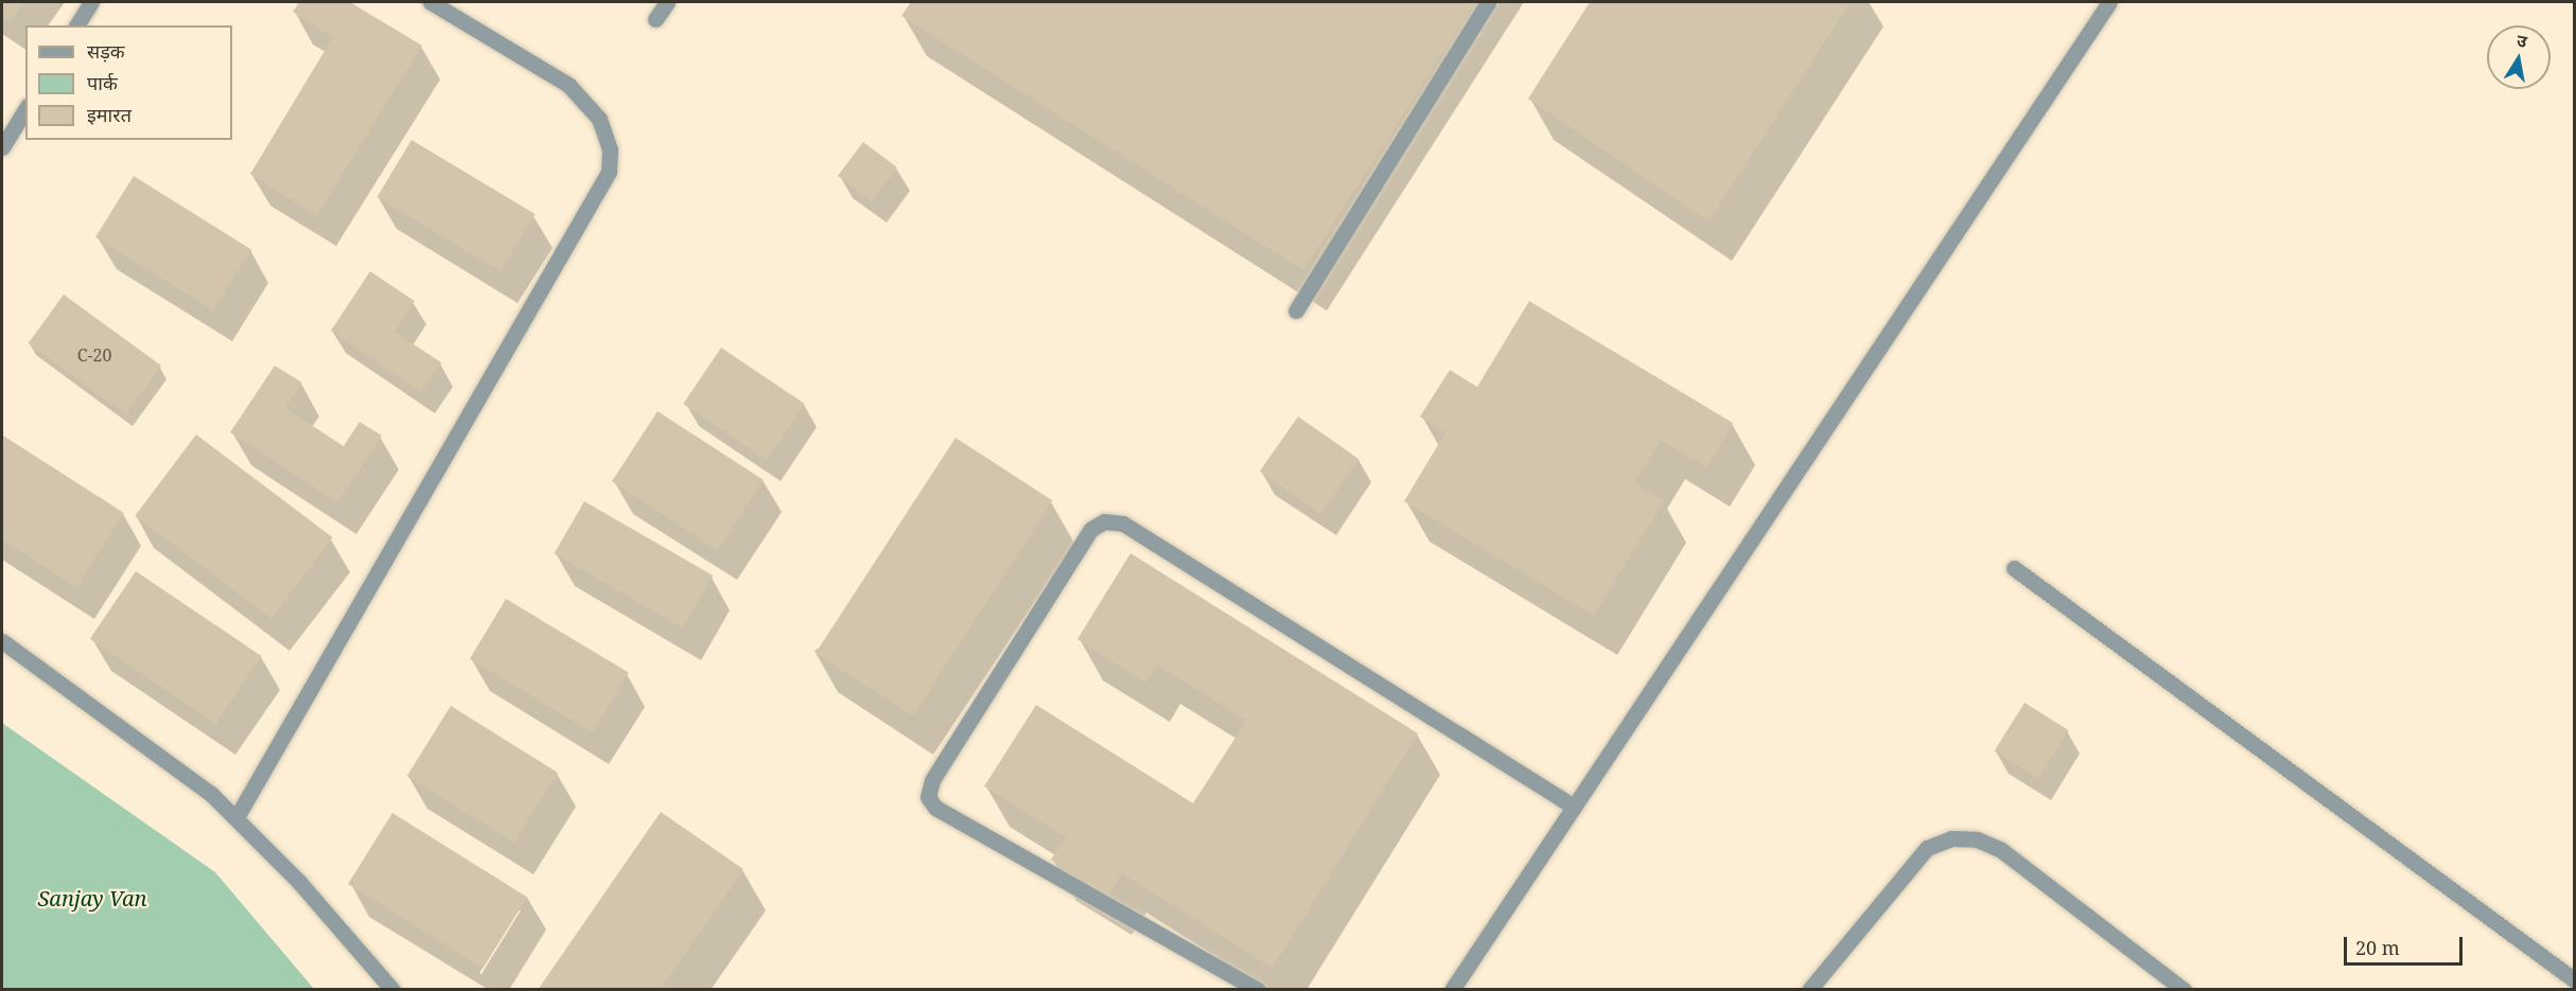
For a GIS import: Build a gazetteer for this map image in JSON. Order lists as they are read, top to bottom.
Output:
{
  "parks": ["Sanjay Van"],
  "house_numbers": ["C-20"],
  "legend": ["सड़क", "पार्क", "इमारत"],
  "scale_bar": "20 m",
  "north": "top"
}
